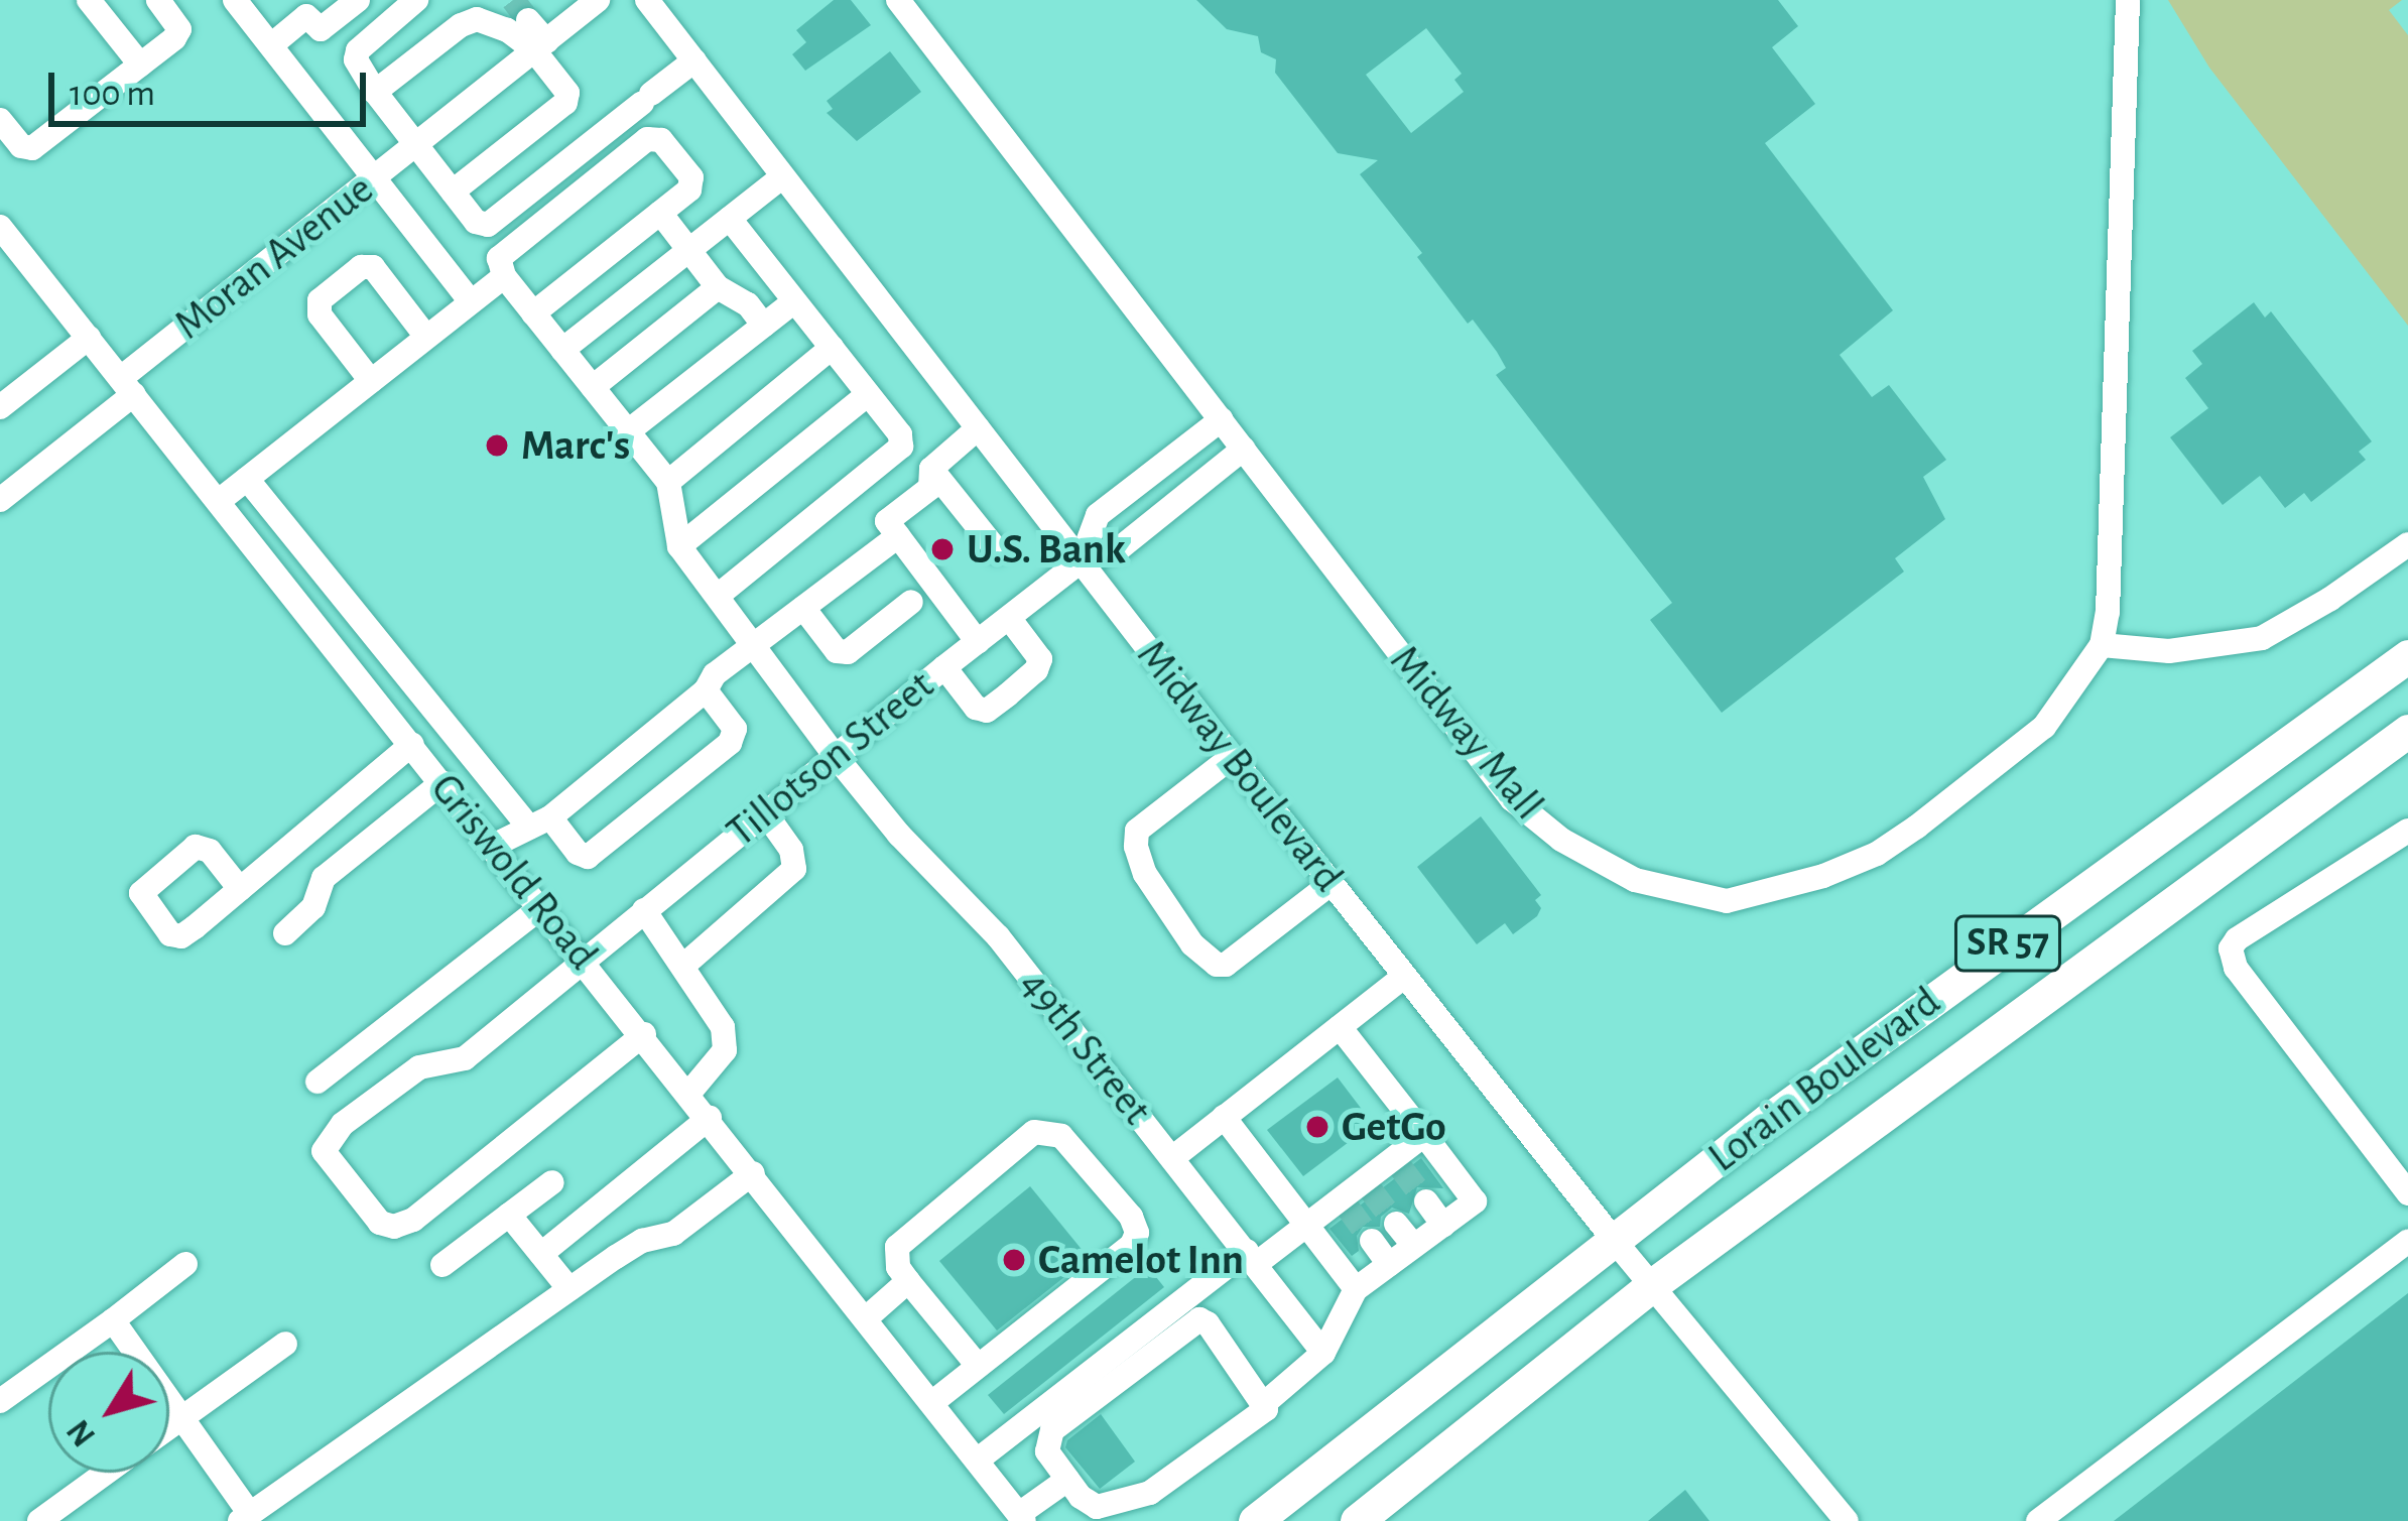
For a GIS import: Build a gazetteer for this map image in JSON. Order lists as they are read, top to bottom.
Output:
{
  "streets": {
    "highway": ["SR 57", "Lorain Boulevard"],
    "street": [
      "Moran Avenue",
      "Midway Mall",
      "Tillotson Street",
      "Midway Boulevard",
      "Griswold Road",
      "49th Street"
    ]
  },
  "crossings": [
    ["Moran Avenue", "Griswold Road"],
    ["Midway Mall", "Tillotson Street"],
    ["Tillotson Street", "Midway Boulevard"],
    ["Tillotson Street", "Griswold Road"],
    ["Tillotson Street", "49th Street"],
    ["Midway Boulevard", "Lorain Boulevard"]
  ],
  "places": [
    "Marc's",
    "U.S. Bank",
    "GetGo",
    "Camelot Inn"
  ],
  "scale_bar": "100 m",
  "north": "bottom left"
}
